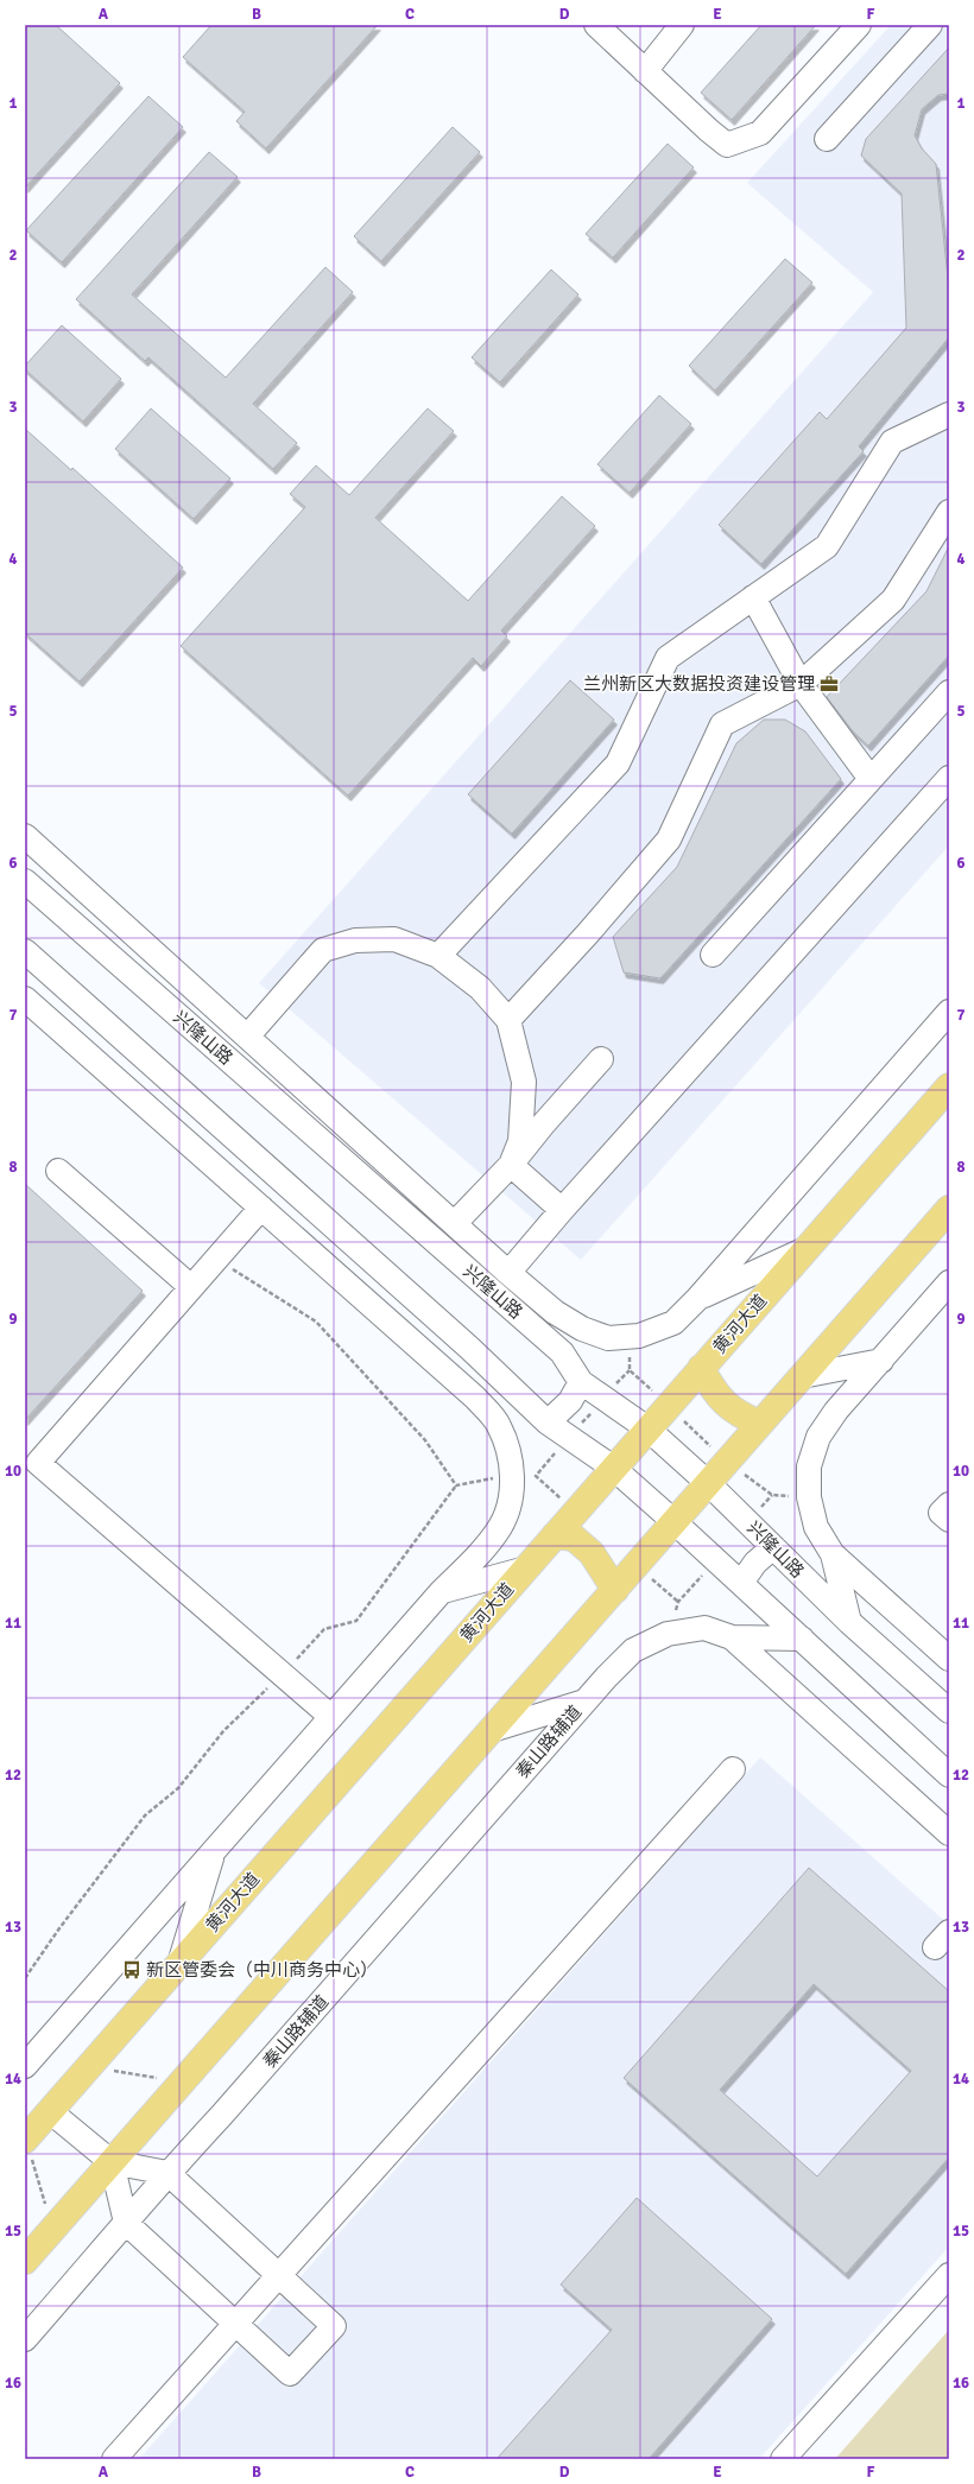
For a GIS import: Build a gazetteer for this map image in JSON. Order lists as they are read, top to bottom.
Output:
{
  "streets": {
    "main road": ["黄河大道"],
    "street": ["兴隆山路", "秦山路辅道"]
  },
  "crossings": [
    ["兴隆山路", "黄河大道"]
  ],
  "places": {
    "office": ["兰州新区大数据投资建设管理"],
    "bus stop": ["新区管委会（中川商务中心）"]
  },
  "grid": {
    "columns": [
      "A",
      "B",
      "C",
      "D",
      "E",
      "F"
    ],
    "rows": [
      "1",
      "2",
      "3",
      "4",
      "5",
      "6",
      "7",
      "8",
      "9",
      "10",
      "11",
      "12",
      "13",
      "14",
      "15",
      "16"
    ]
  }
}
